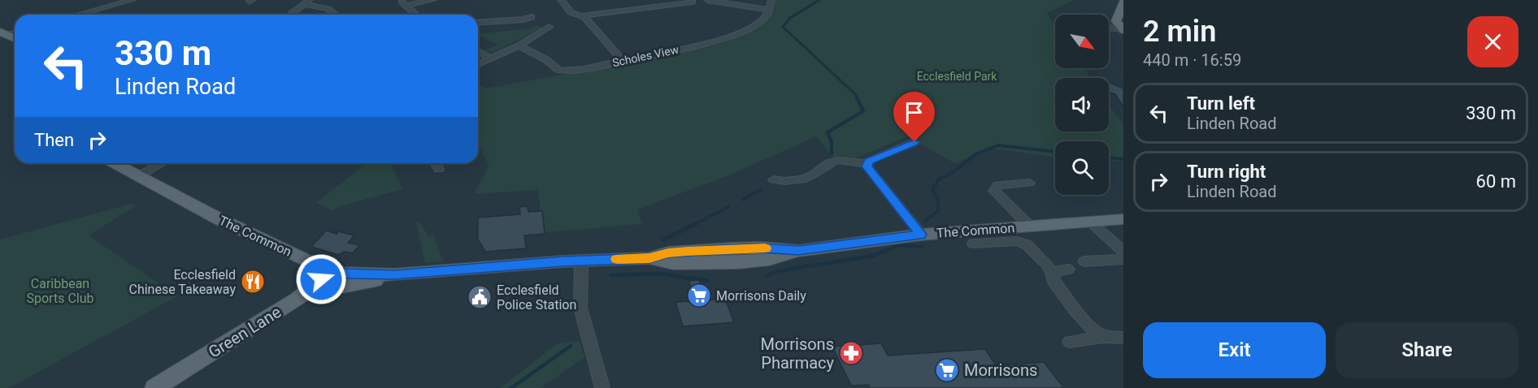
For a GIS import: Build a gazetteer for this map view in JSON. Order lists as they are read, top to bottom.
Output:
{
  "streets": {
    "main road": ["The Common", "Green Lane"],
    "street": ["Scholes View"]
  },
  "crossings": [
    ["The Common", "Green Lane"]
  ],
  "parks": ["Ecclesfield Park", "Caribbean Sports Club"],
  "places": {
    "restaurant": ["Ecclesfield Chinese Takeaway"],
    "supermarket": ["Morrisons Daily", "Morrisons"],
    "public building": ["Ecclesfield Police Station"],
    "pharmacy": ["Morrisons Pharmacy"]
  },
  "north": "bottom right",
  "page": {
    "heading": ["2 min", "440 m · 16:59"],
    "turn": ["330 m", "Linden Road"],
    "list": [
      {
        "name": "Turn left",
        "note": "Linden Road",
        "value": "330 m"
      },
      {
        "name": "Turn right",
        "note": "Linden Road",
        "value": "60 m"
      }
    ],
    "then": "Then",
    "buttons": ["Exit", "Share"]
  }
}
